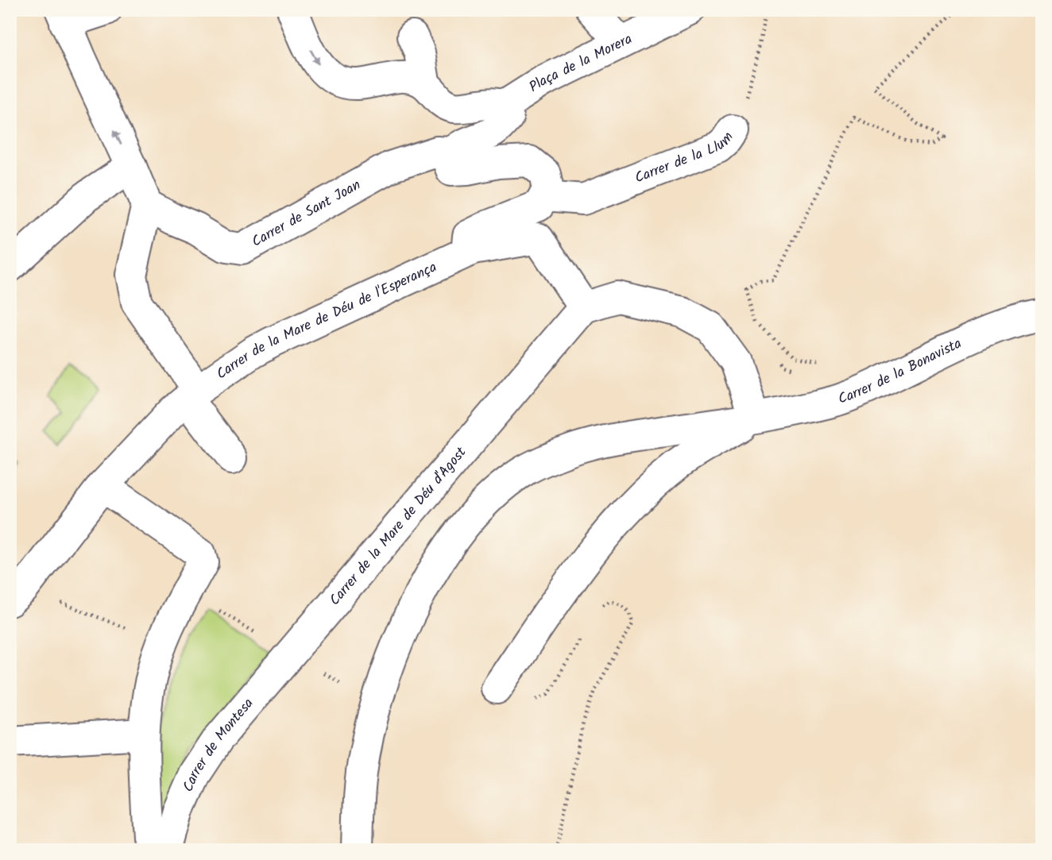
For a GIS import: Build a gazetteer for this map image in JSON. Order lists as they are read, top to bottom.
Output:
{
  "streets": {
    "street": [
      "Plaça de la Morera",
      "Carrer de la Llum",
      "Carrer de Sant Joan",
      "Carrer de la Mare de Déu de l'Esperança",
      "Carrer de la Bonavista",
      "Carrer de la Mare de Déu d'Agost",
      "Carrer de Montesa"
    ]
  },
  "crossings": [
    ["Carrer de la Mare de Déu d'Agost", "Carrer de Montesa"]
  ]
}
